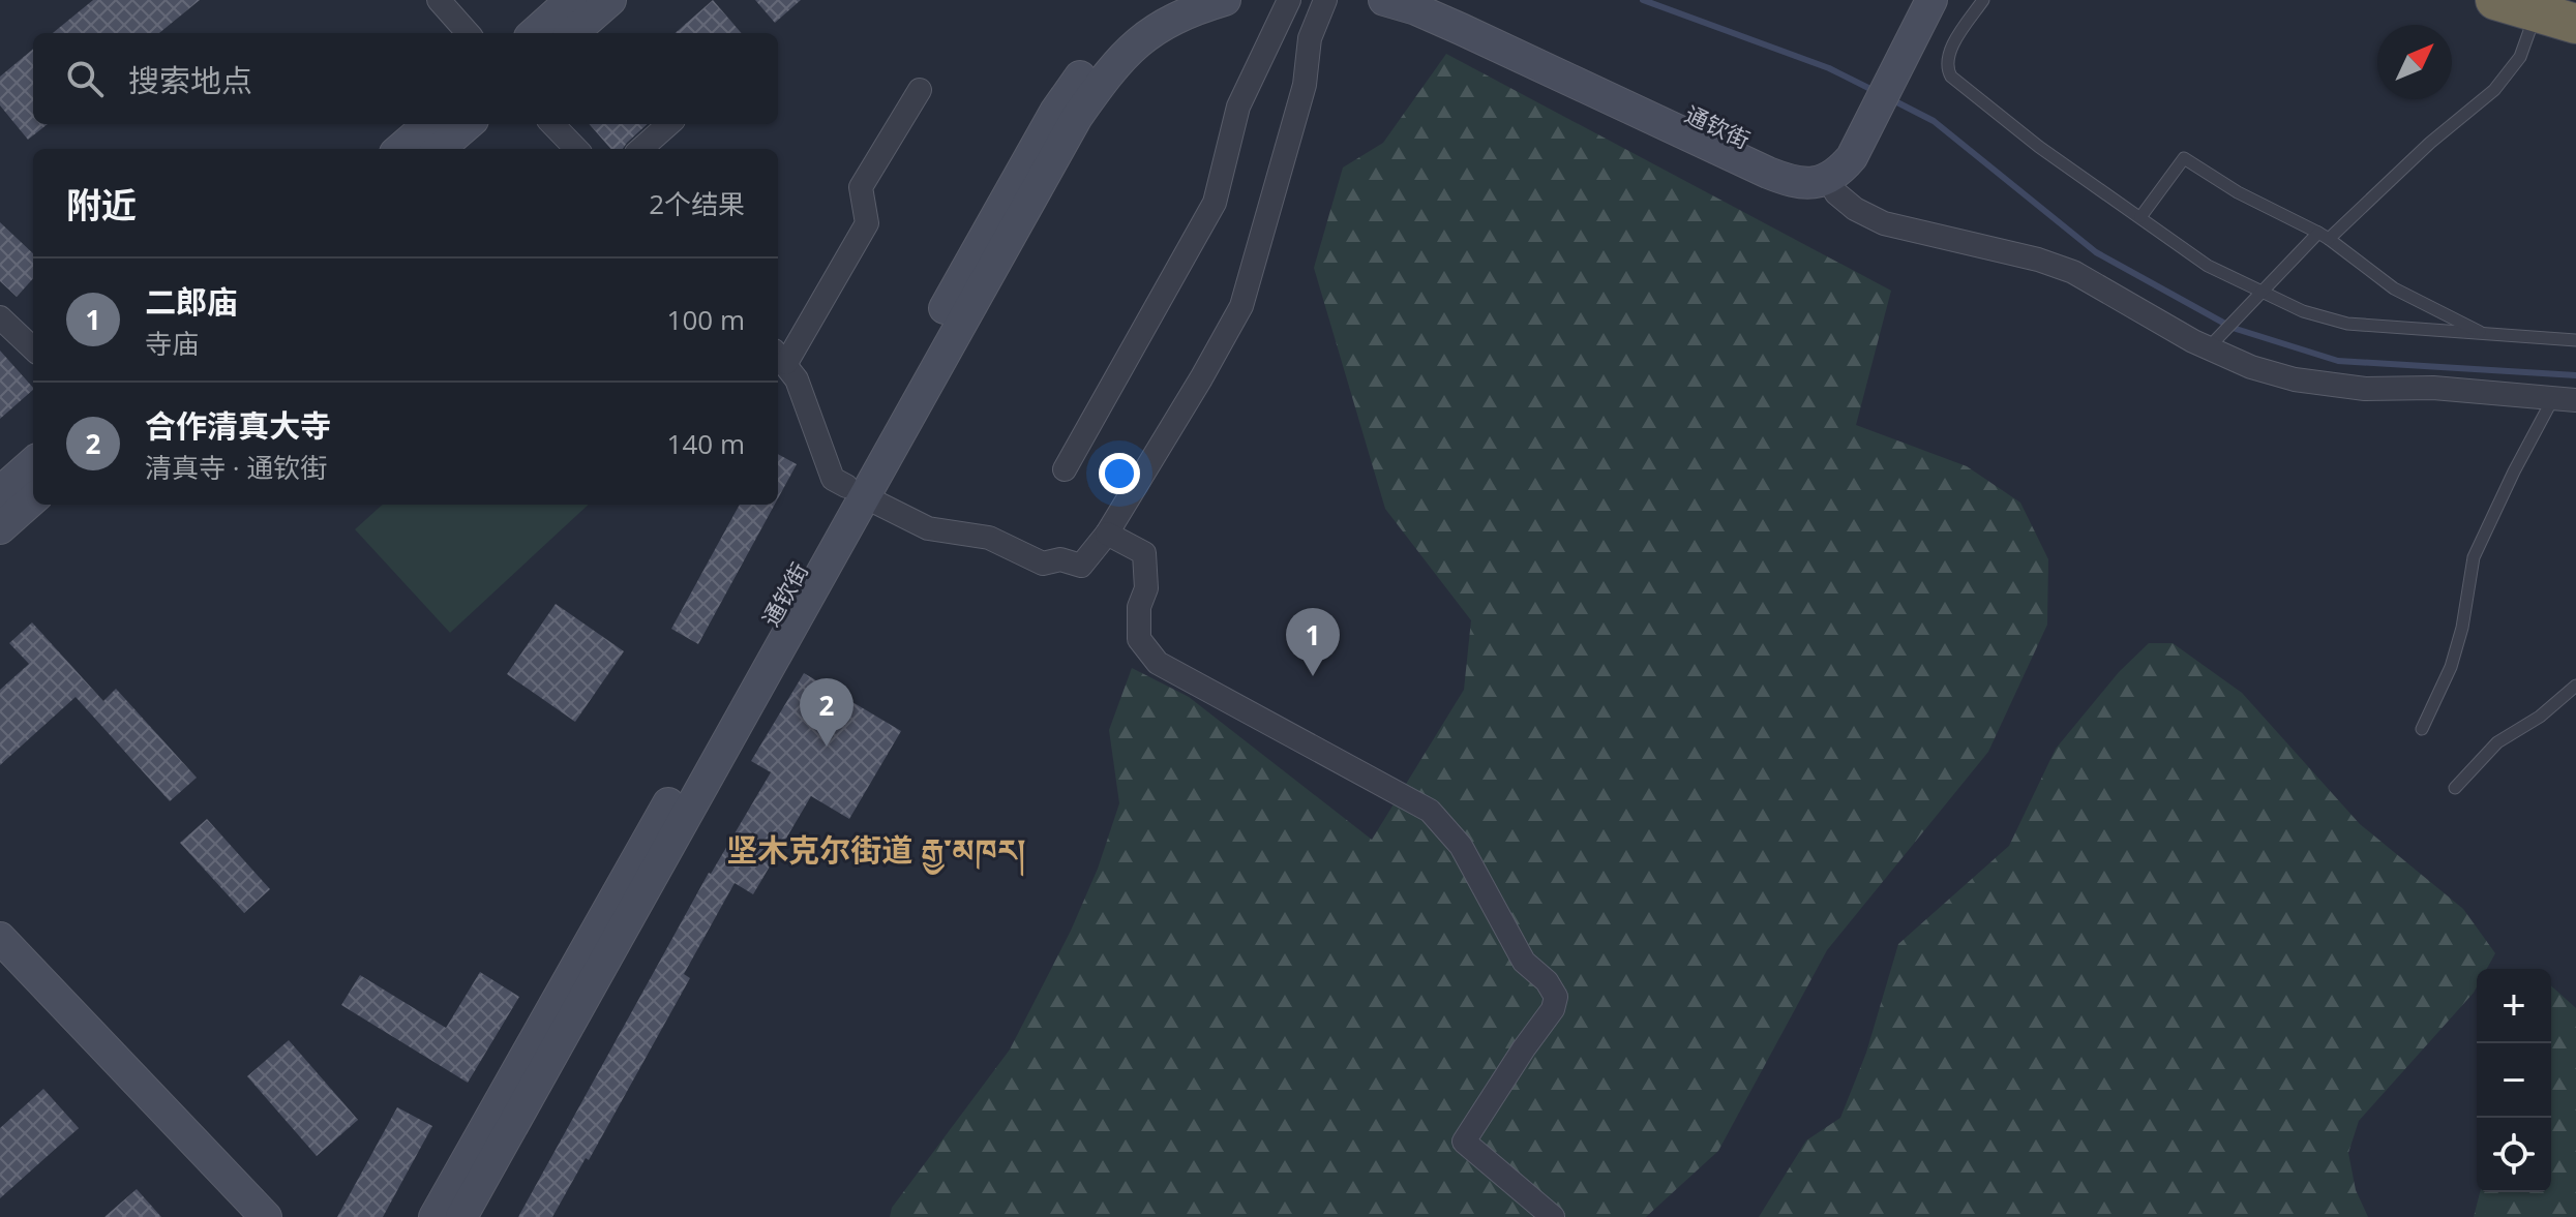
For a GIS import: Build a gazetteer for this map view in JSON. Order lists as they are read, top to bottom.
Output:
{
  "streets": {
    "main road": ["通钦街"]
  },
  "districts": ["坚木克尔街道 རྒྱ་མཁར།"],
  "north": "top right",
  "page": {
    "search": "搜索地点",
    "heading": ["附近", "2个结果"],
    "list": [
      {
        "mark": "1",
        "name": "二郎庙",
        "note": "寺庙",
        "value": "100 m"
      },
      {
        "mark": "2",
        "name": "合作清真大寺",
        "note": "清真寺 · 通钦街",
        "value": "140 m"
      }
    ],
    "pins": ["1", "2"],
    "map_buttons": ["+", "−"]
  }
}
